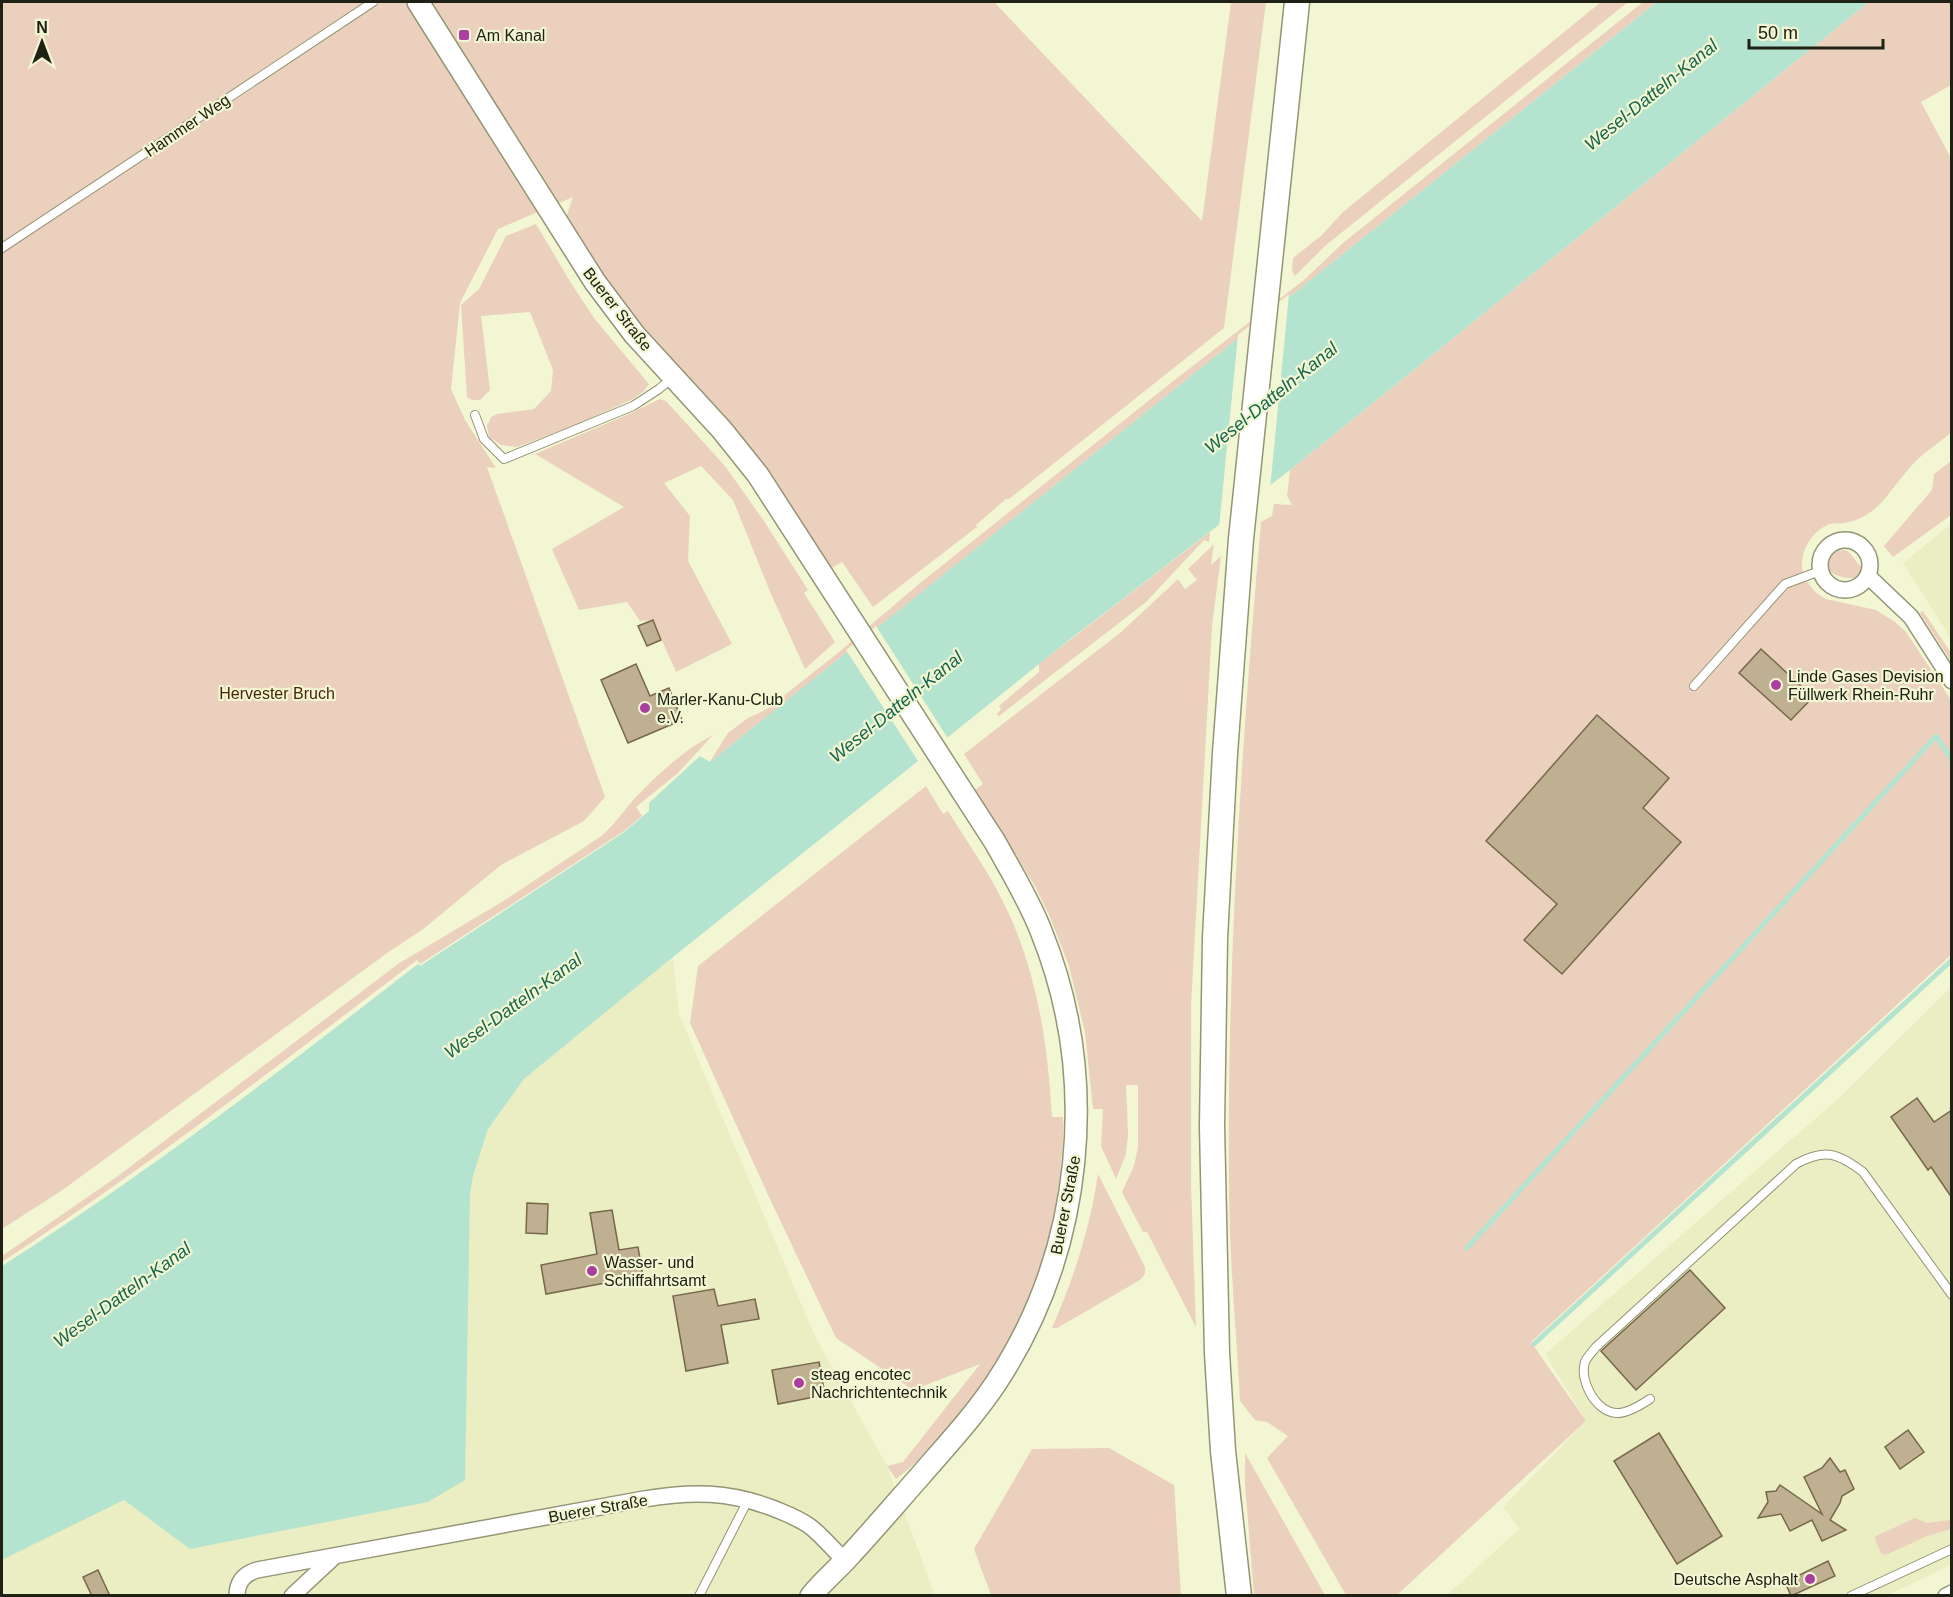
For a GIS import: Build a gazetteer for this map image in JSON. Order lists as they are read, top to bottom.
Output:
{
  "streets": {
    "street": ["Buerer Straße"],
    "lane": ["Hammer Weg"]
  },
  "water": ["Wesel-Datteln-Kanal"],
  "parks": ["Hervester Bruch"],
  "places": {
    "transit": ["Am Kanal"],
    "other": [
      "Linde Gases Devision Füllwerk Rhein-Ruhr",
      "Marler-Kanu-Club e.V.",
      "Wasser- und Schiffahrtsamt",
      "steag encotec Nachrichtentechnik",
      "Deutsche Asphalt"
    ]
  },
  "scale_bar": "50 m",
  "north": "top"
}
